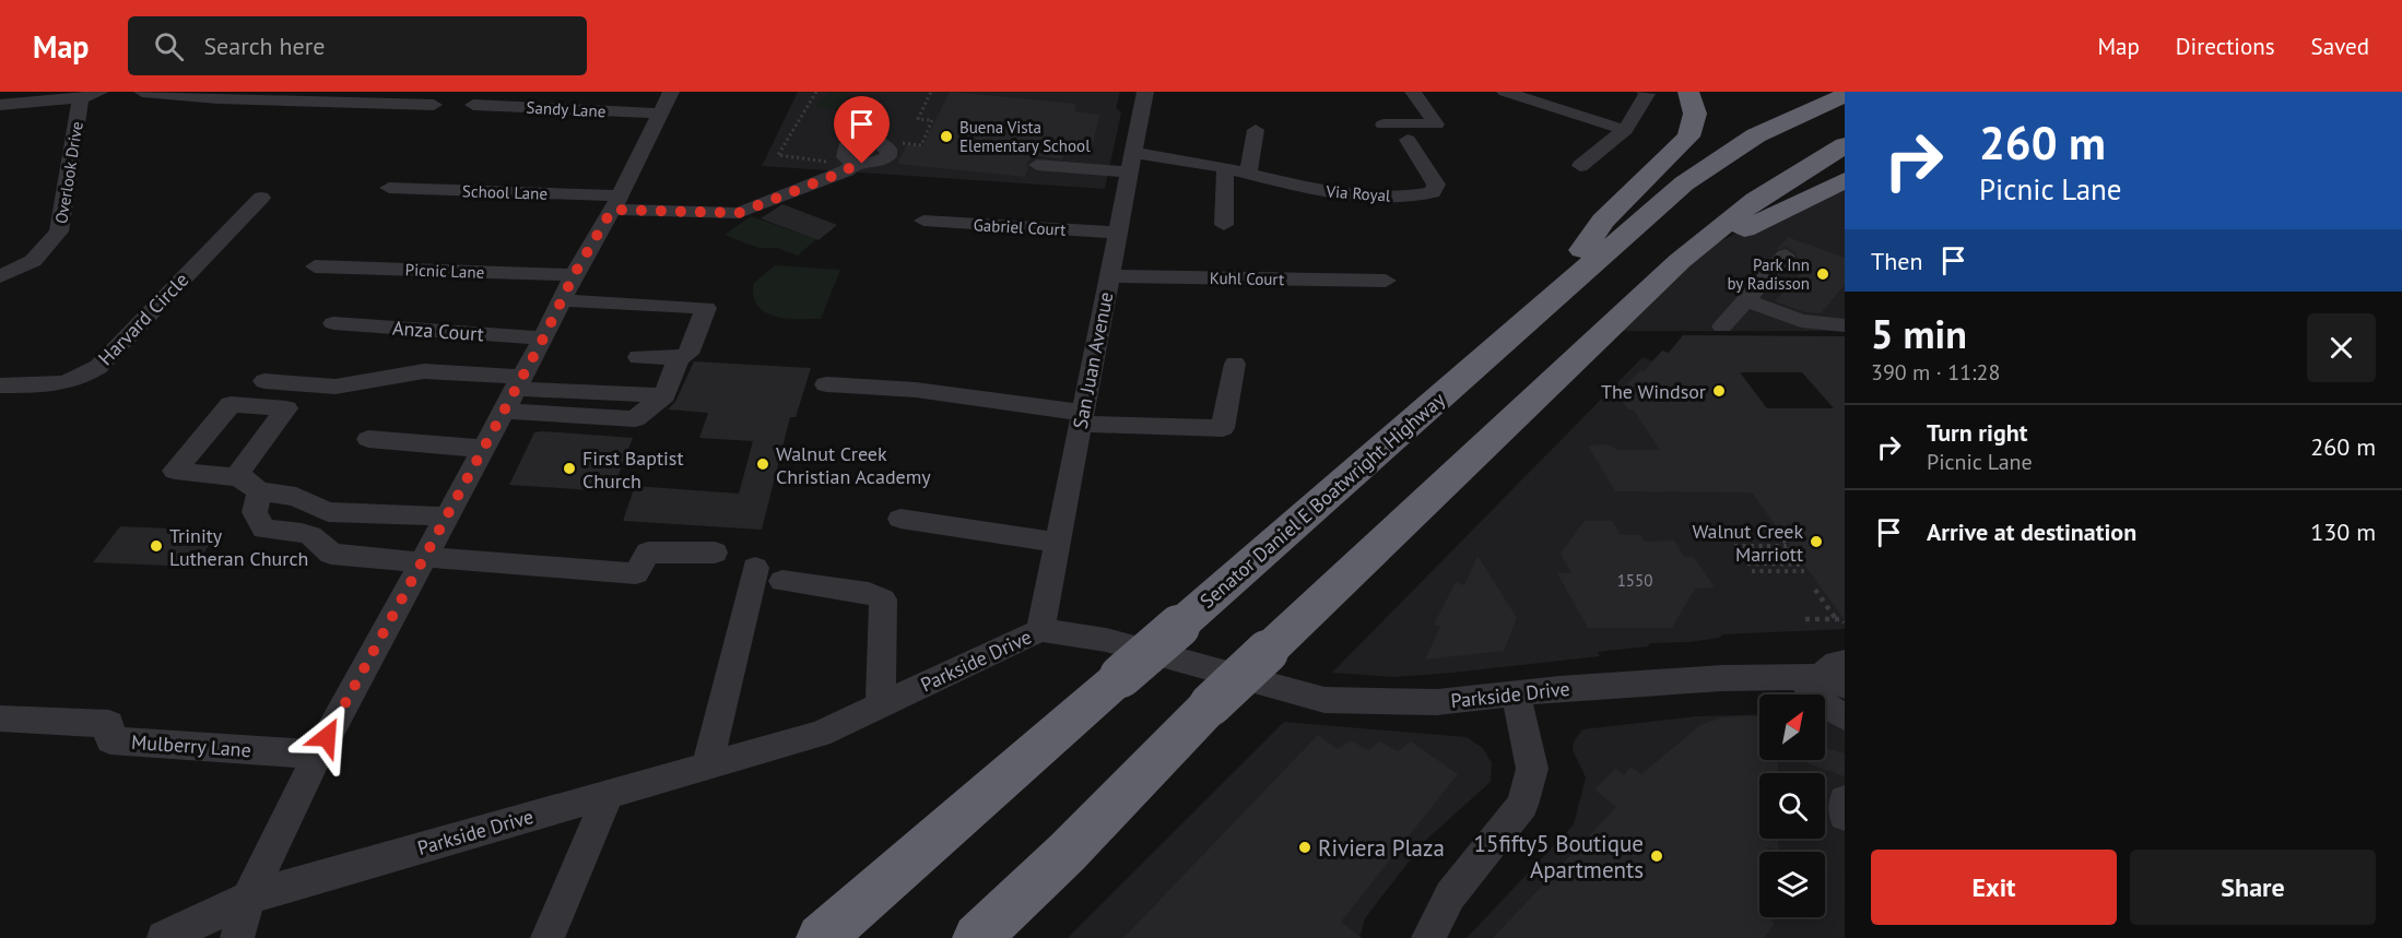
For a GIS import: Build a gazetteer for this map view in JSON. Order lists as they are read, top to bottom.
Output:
{
  "streets": {
    "highway": ["Senator Daniel E Boatwright Highway"],
    "street": [
      "Sandy Lane",
      "Overlook Drive",
      "School Lane",
      "Via Royal",
      "Gabriel Court",
      "Picnic Lane",
      "Kuhl Court",
      "Harvard Circle",
      "Anza Court",
      "San Juan Avenue",
      "Parkside Drive",
      "Mulberry Lane"
    ]
  },
  "crossings": [
    ["Via Royal", "San Juan Avenue"],
    ["Gabriel Court", "San Juan Avenue"],
    ["Kuhl Court", "San Juan Avenue"],
    ["San Juan Avenue", "Parkside Drive"]
  ],
  "places": [
    "Buena Vista Elementary School",
    "Park Inn by Radisson",
    "The Windsor",
    "Walnut Creek Christian Academy",
    "First Baptist Church",
    "Walnut Creek Marriott",
    "Trinity Lutheran Church",
    "Riviera Plaza",
    "15fifty5 Boutique Apartments"
  ],
  "house_numbers": ["1550"],
  "north": "top right",
  "page": {
    "header": "Map",
    "search": "Search here",
    "nav": ["Map", "Directions", "Saved"],
    "turn": ["260 m", "Picnic Lane"],
    "then": "Then",
    "heading": ["5 min", "390 m · 11:28"],
    "list": [
      {
        "name": "Turn right",
        "note": "Picnic Lane",
        "value": "260 m"
      },
      {
        "name": "Arrive at destination",
        "value": "130 m"
      }
    ],
    "buttons": ["Exit", "Share"]
  }
}
